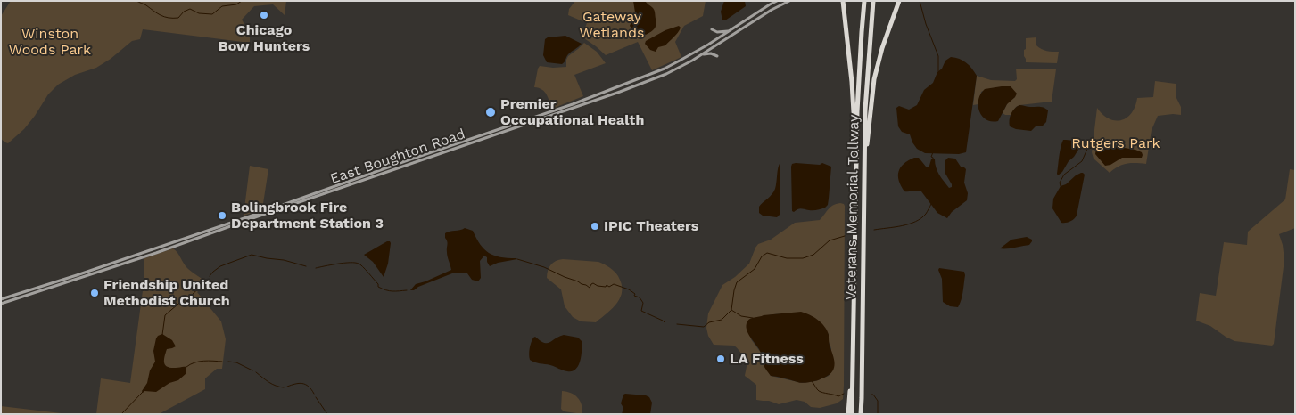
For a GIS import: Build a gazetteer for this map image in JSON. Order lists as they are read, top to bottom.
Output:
{
  "streets": {
    "highway": ["Veterans Memorial Tollway"],
    "main road": ["East Boughton Road"]
  },
  "parks": ["Gateway Wetlands", "Winston Woods Park", "Rutgers Park"],
  "places": [
    "Chicago Bow Hunters",
    "Premier Occupational Health",
    "Bolingbrook Fire Department Station 3",
    "IPIC Theaters",
    "Friendship United Methodist Church",
    "LA Fitness"
  ]
}
